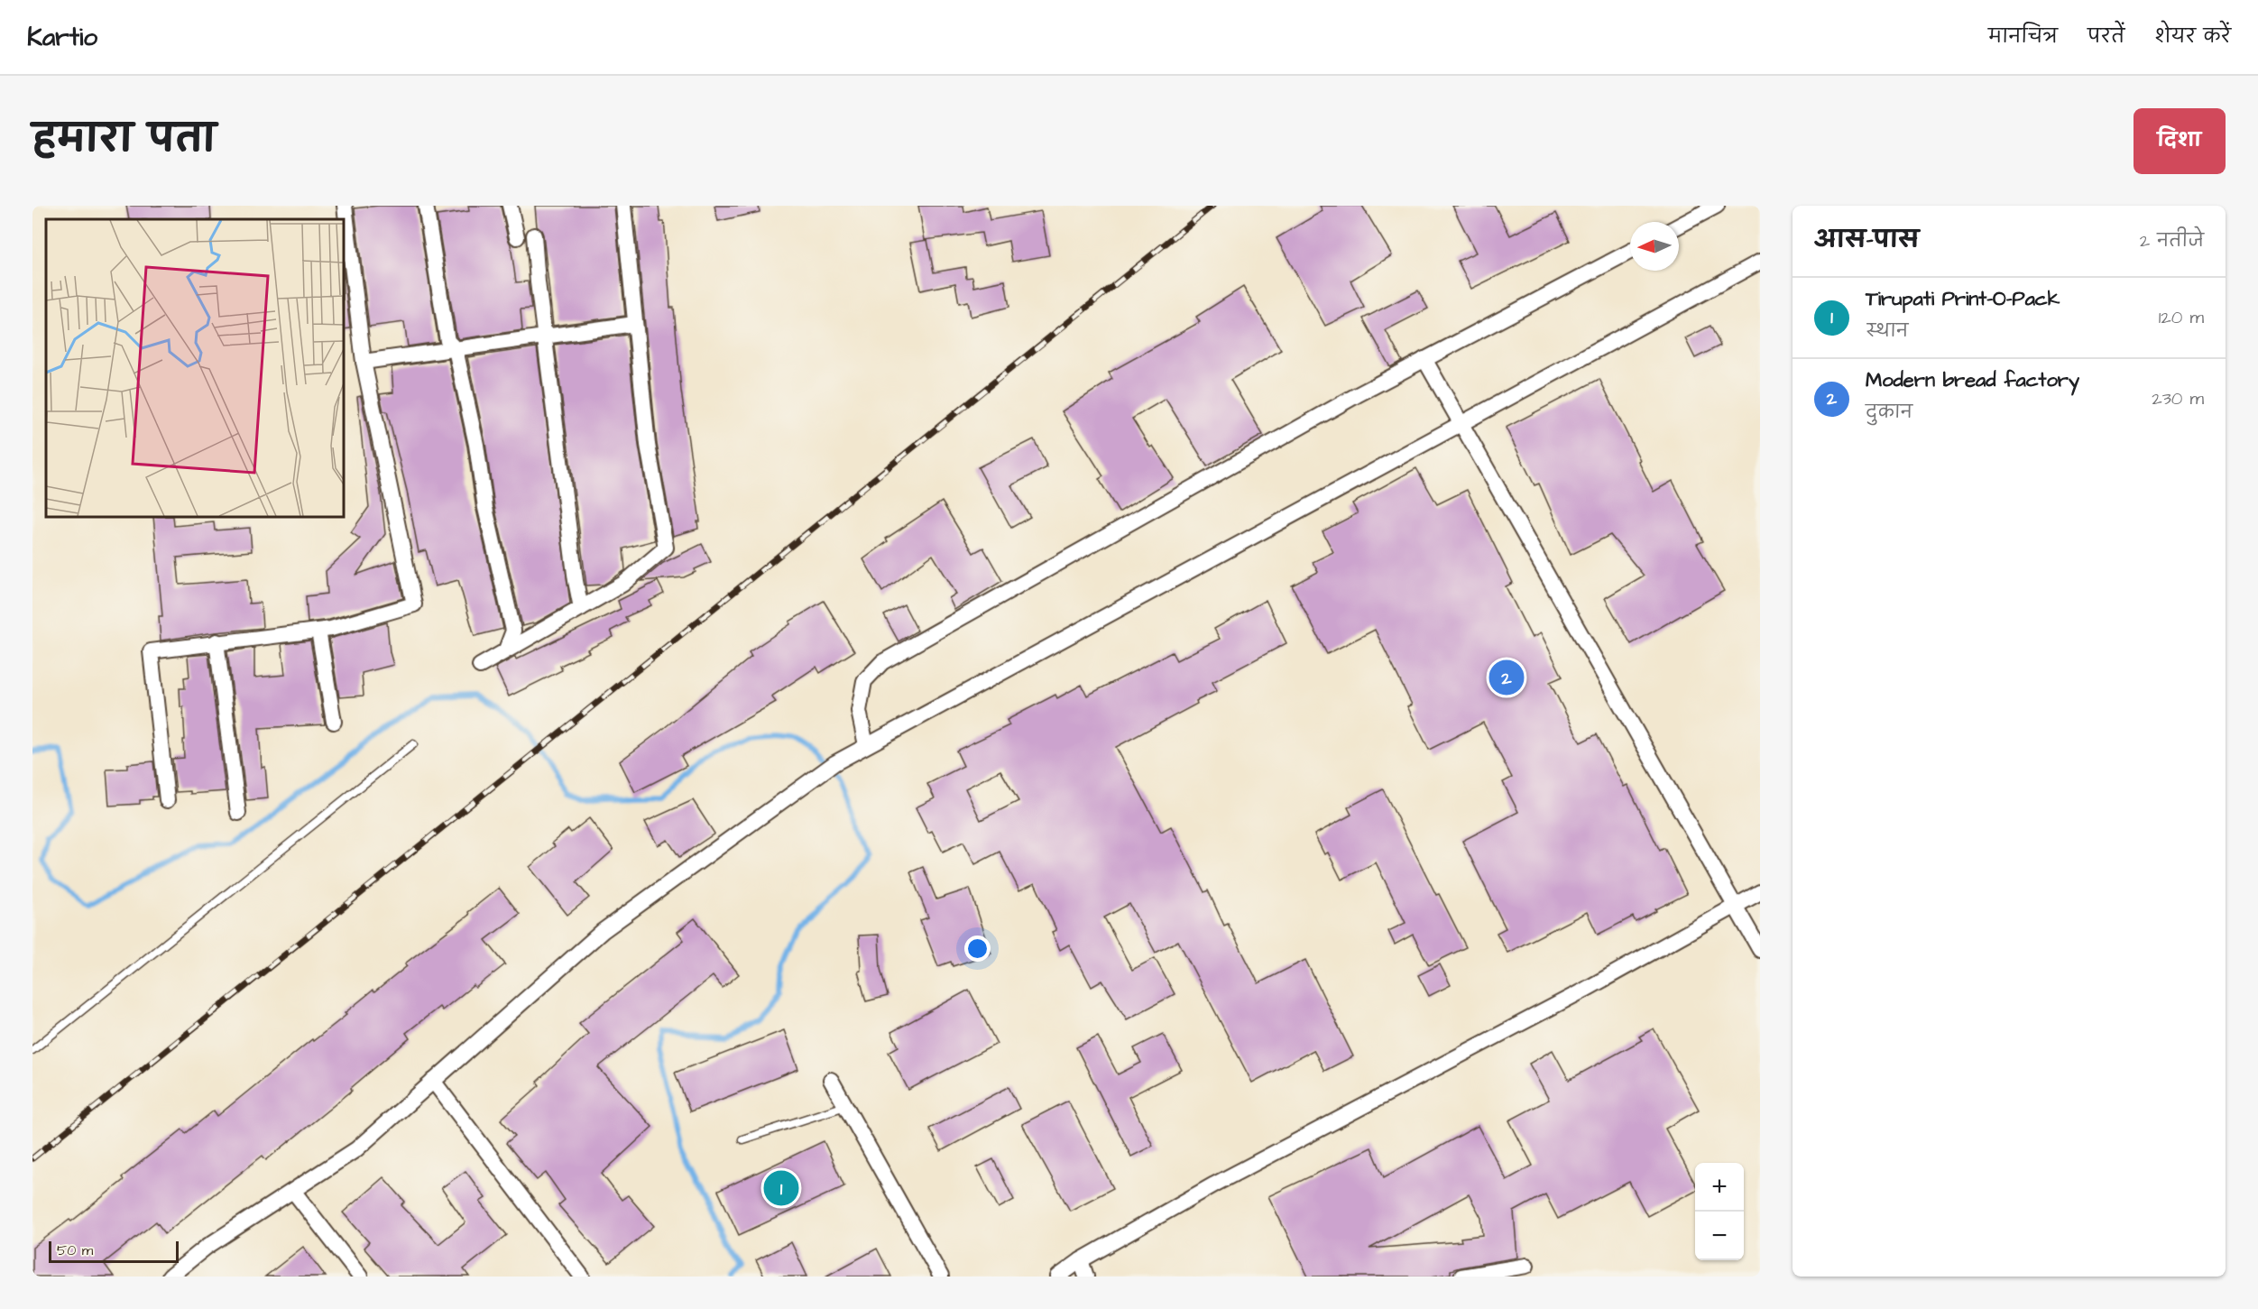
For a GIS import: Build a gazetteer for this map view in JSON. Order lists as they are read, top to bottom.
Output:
{
  "scale_bar": "50 m",
  "north": "left",
  "page": {
    "header": "Kartio",
    "nav": ["मानचित्र", "परतें", "शेयर करें"],
    "title": "हमारा पता",
    "buttons": "दिशा",
    "heading": ["आस-पास", "2 नतीजे"],
    "list": [
      {
        "mark": "1",
        "name": "Tirupati Print-O-Pack",
        "note": "स्थान",
        "value": "120 m"
      },
      {
        "mark": "2",
        "name": "Modern bread factory",
        "note": "दुकान",
        "value": "230 m"
      }
    ],
    "pins": ["2", "1"],
    "map_buttons": ["+", "−"],
    "scale": "50 m"
  }
}
